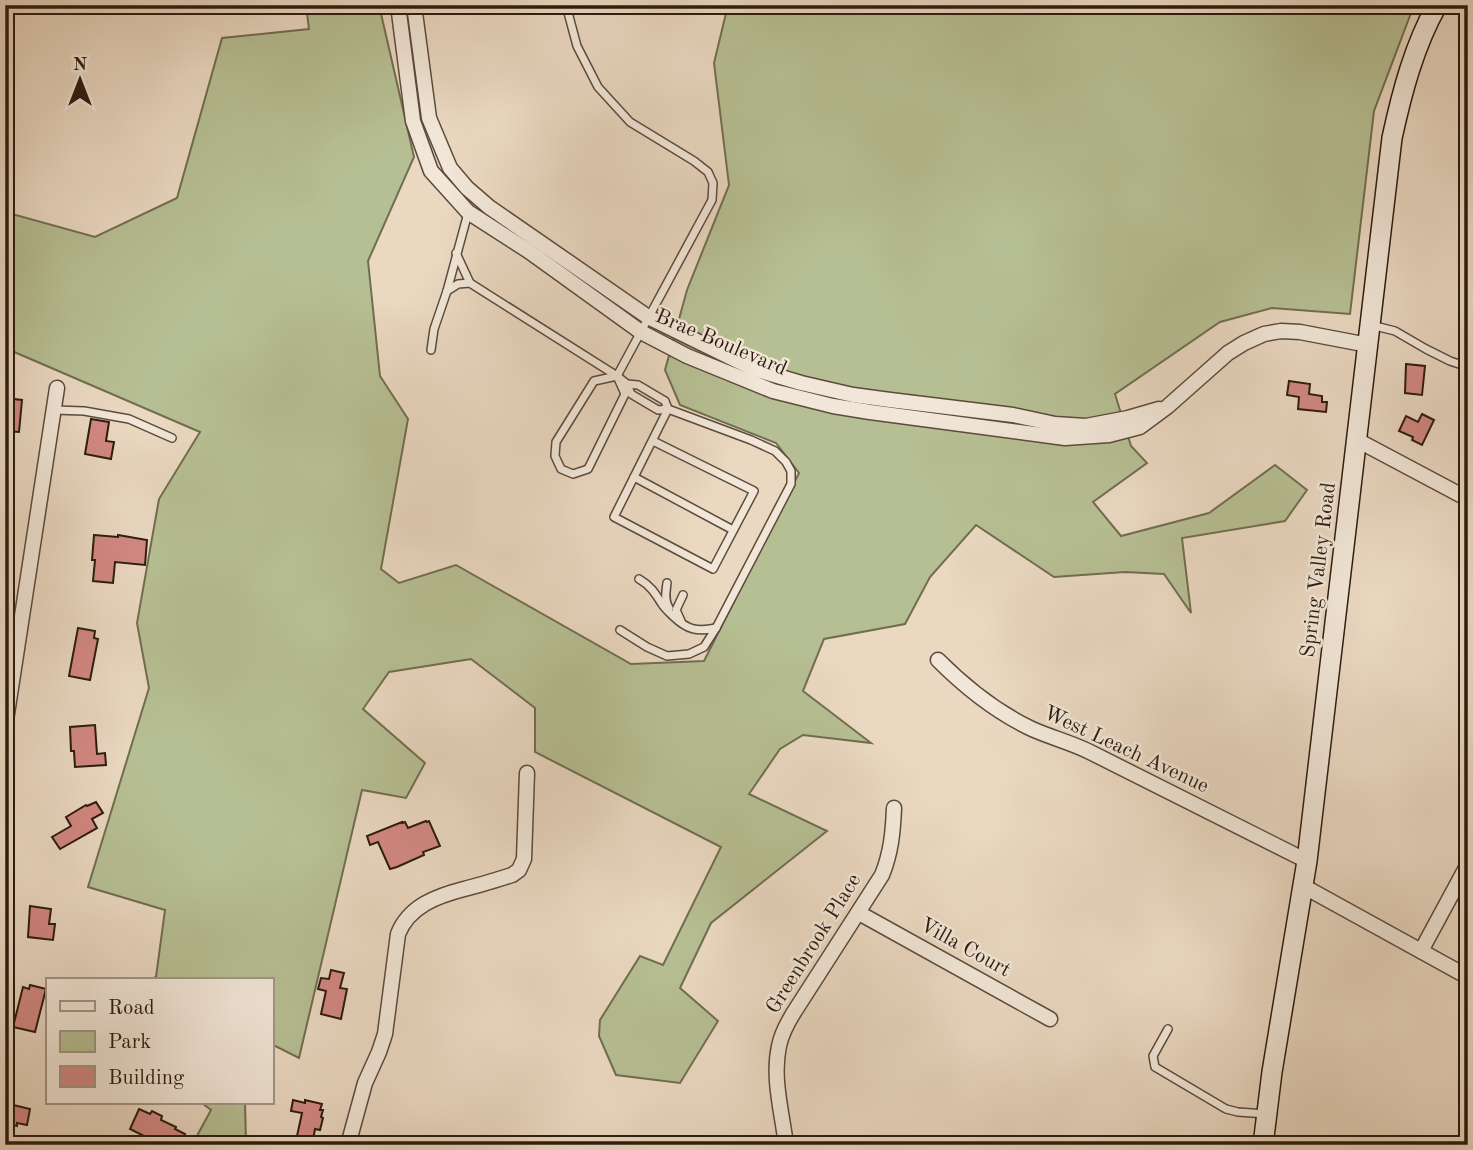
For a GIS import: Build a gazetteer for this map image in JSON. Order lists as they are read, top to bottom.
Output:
{
  "streets": {
    "street": [
      "Brae Boulevard",
      "Spring Valley Road",
      "West Leach Avenue",
      "Greenbrook Place",
      "Villa Court"
    ]
  },
  "crossings": [
    ["Brae Boulevard", "Spring Valley Road"],
    ["Spring Valley Road", "West Leach Avenue"],
    ["Greenbrook Place", "Villa Court"]
  ],
  "legend": ["Road", "Park", "Building"],
  "north": "top"
}
